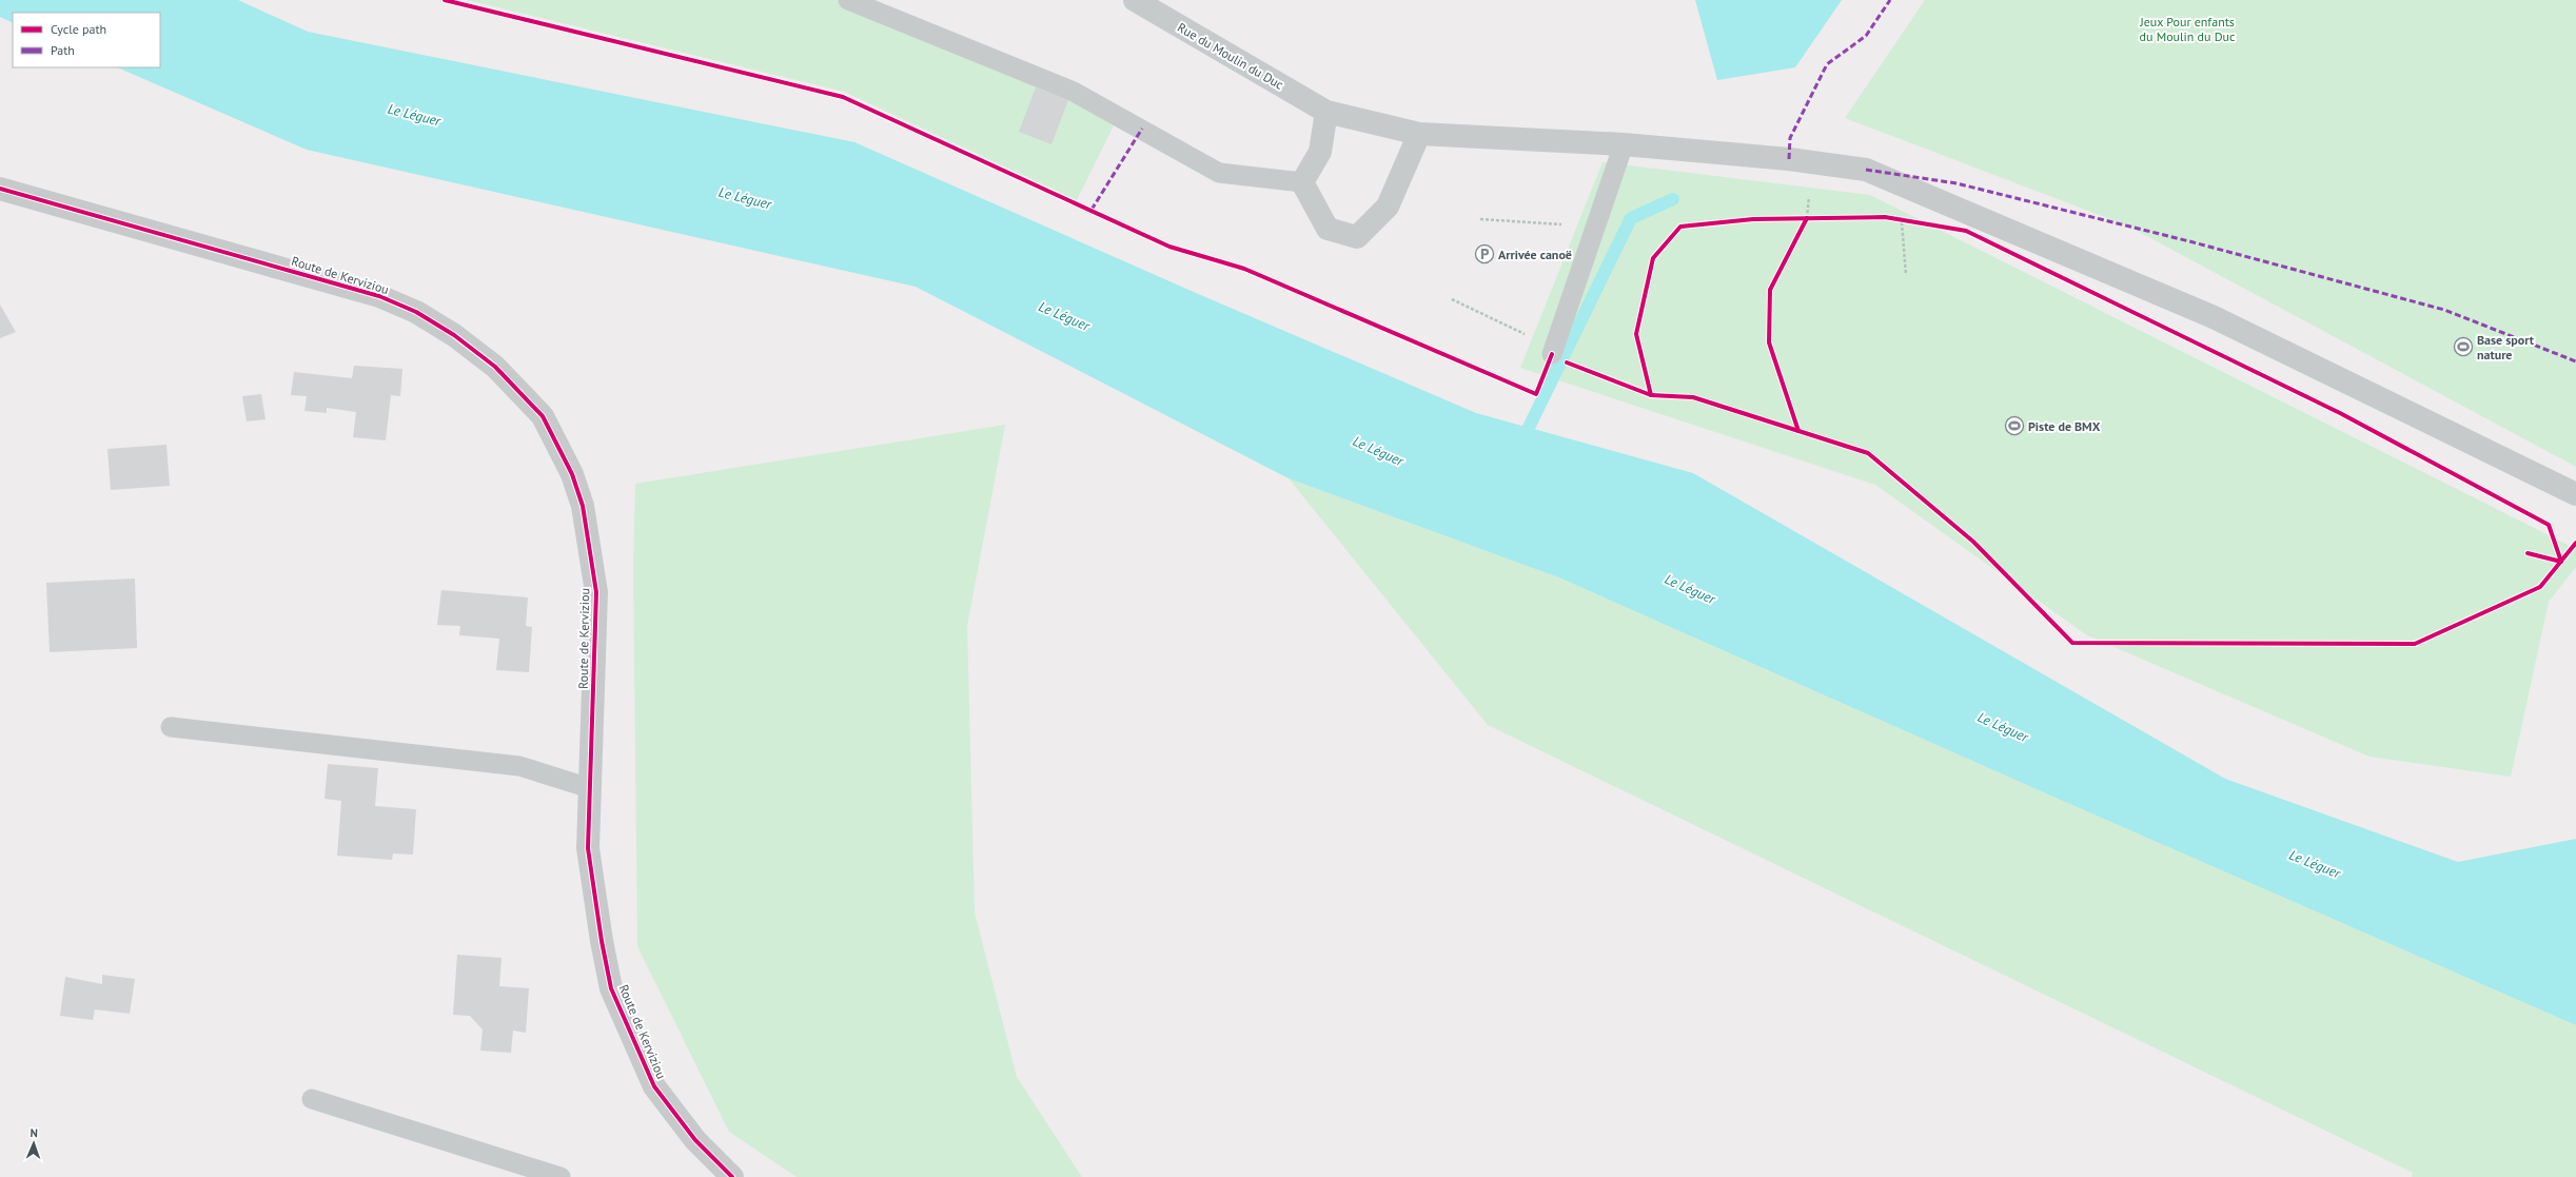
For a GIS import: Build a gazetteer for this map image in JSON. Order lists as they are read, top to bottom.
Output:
{
  "streets": {
    "street": ["Rue du Moulin du Duc", "Route de Kerviziou"]
  },
  "water": ["Le Léguer"],
  "parks": ["Jeux Pour enfants du Moulin du Duc"],
  "places": {
    "parking": ["Arrivée canoë"],
    "sports": ["Base sport nature", "Piste de BMX"]
  },
  "legend": ["Cycle path", "Path"],
  "north": "top"
}
